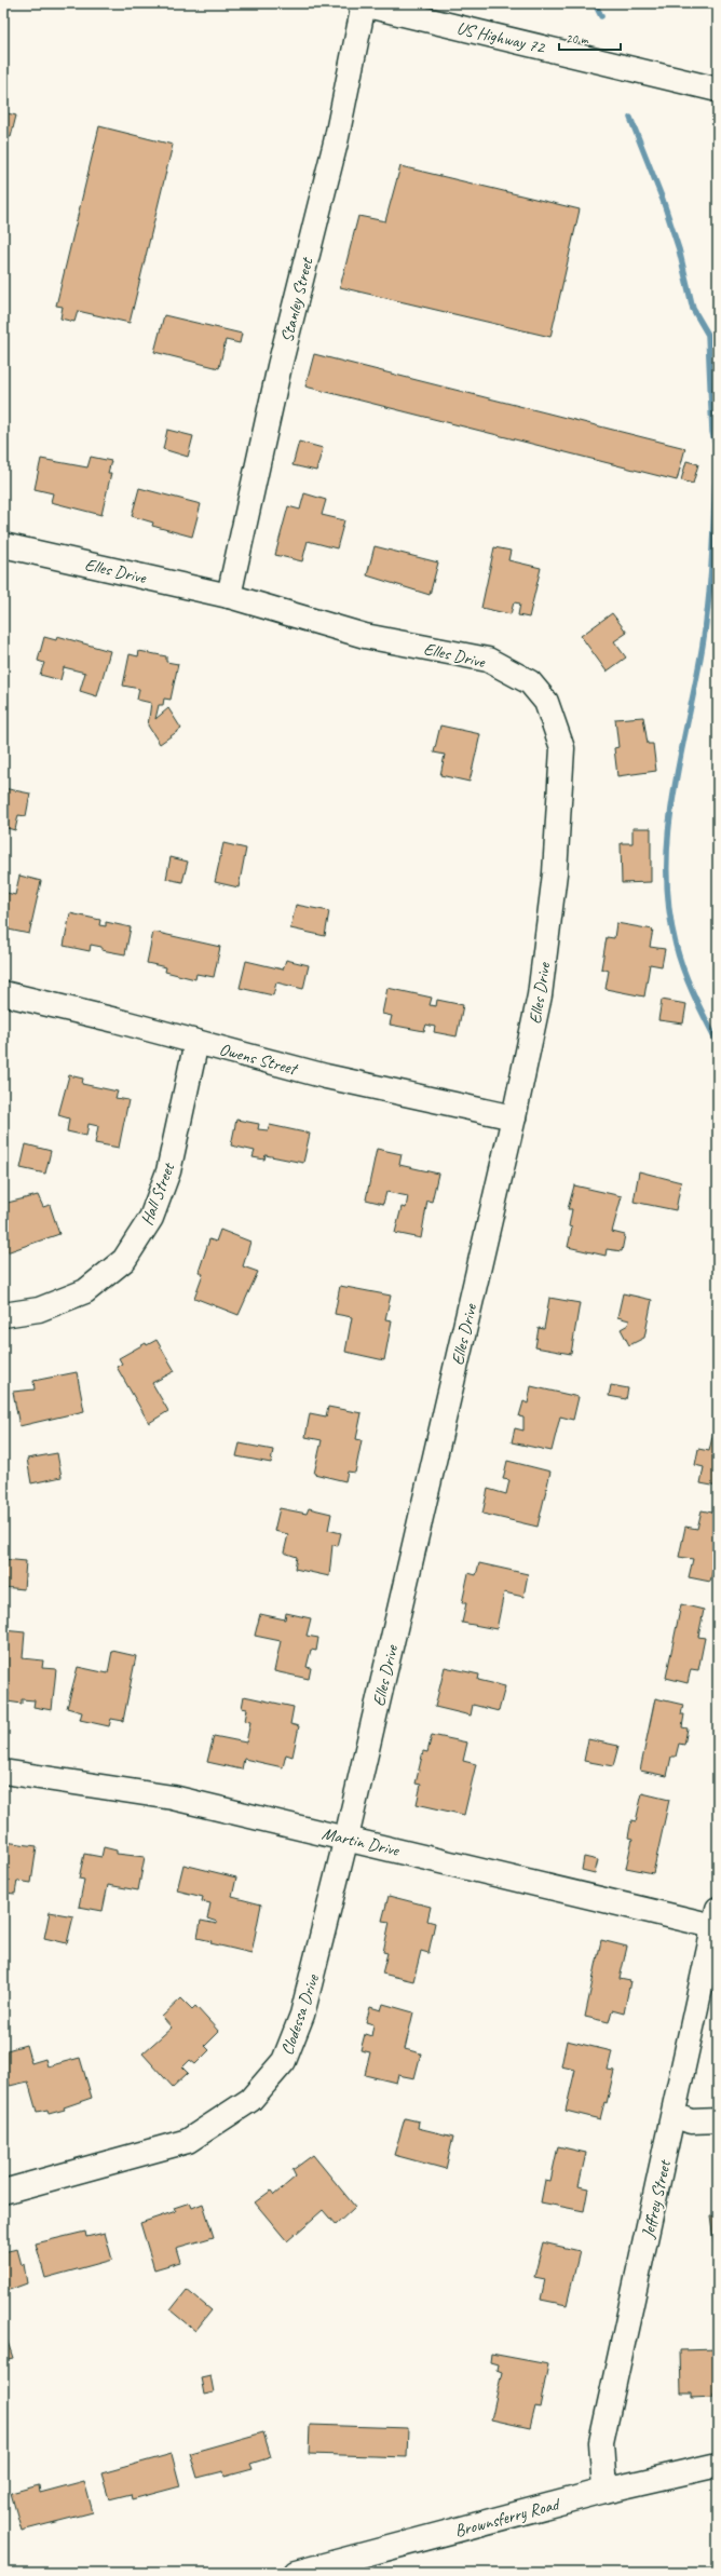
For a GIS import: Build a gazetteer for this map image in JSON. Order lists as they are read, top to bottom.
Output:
{
  "streets": {
    "main road": [
      "US Highway 72",
      "Stanley Street",
      "Elles Drive",
      "Owens Street",
      "Hall Street",
      "Martin Drive",
      "Clodessa Drive",
      "Jeffrey Street",
      "Brownsferry Road"
    ]
  },
  "crossings": [
    ["US Highway 72", "Stanley Street"],
    ["Stanley Street", "Elles Drive"],
    ["Elles Drive", "Owens Street"],
    ["Elles Drive", "Martin Drive"],
    ["Elles Drive", "Clodessa Drive"],
    ["Owens Street", "Hall Street"],
    ["Martin Drive", "Clodessa Drive"],
    ["Martin Drive", "Jeffrey Street"],
    ["Jeffrey Street", "Brownsferry Road"]
  ],
  "scale_bar": "20 m"
}
